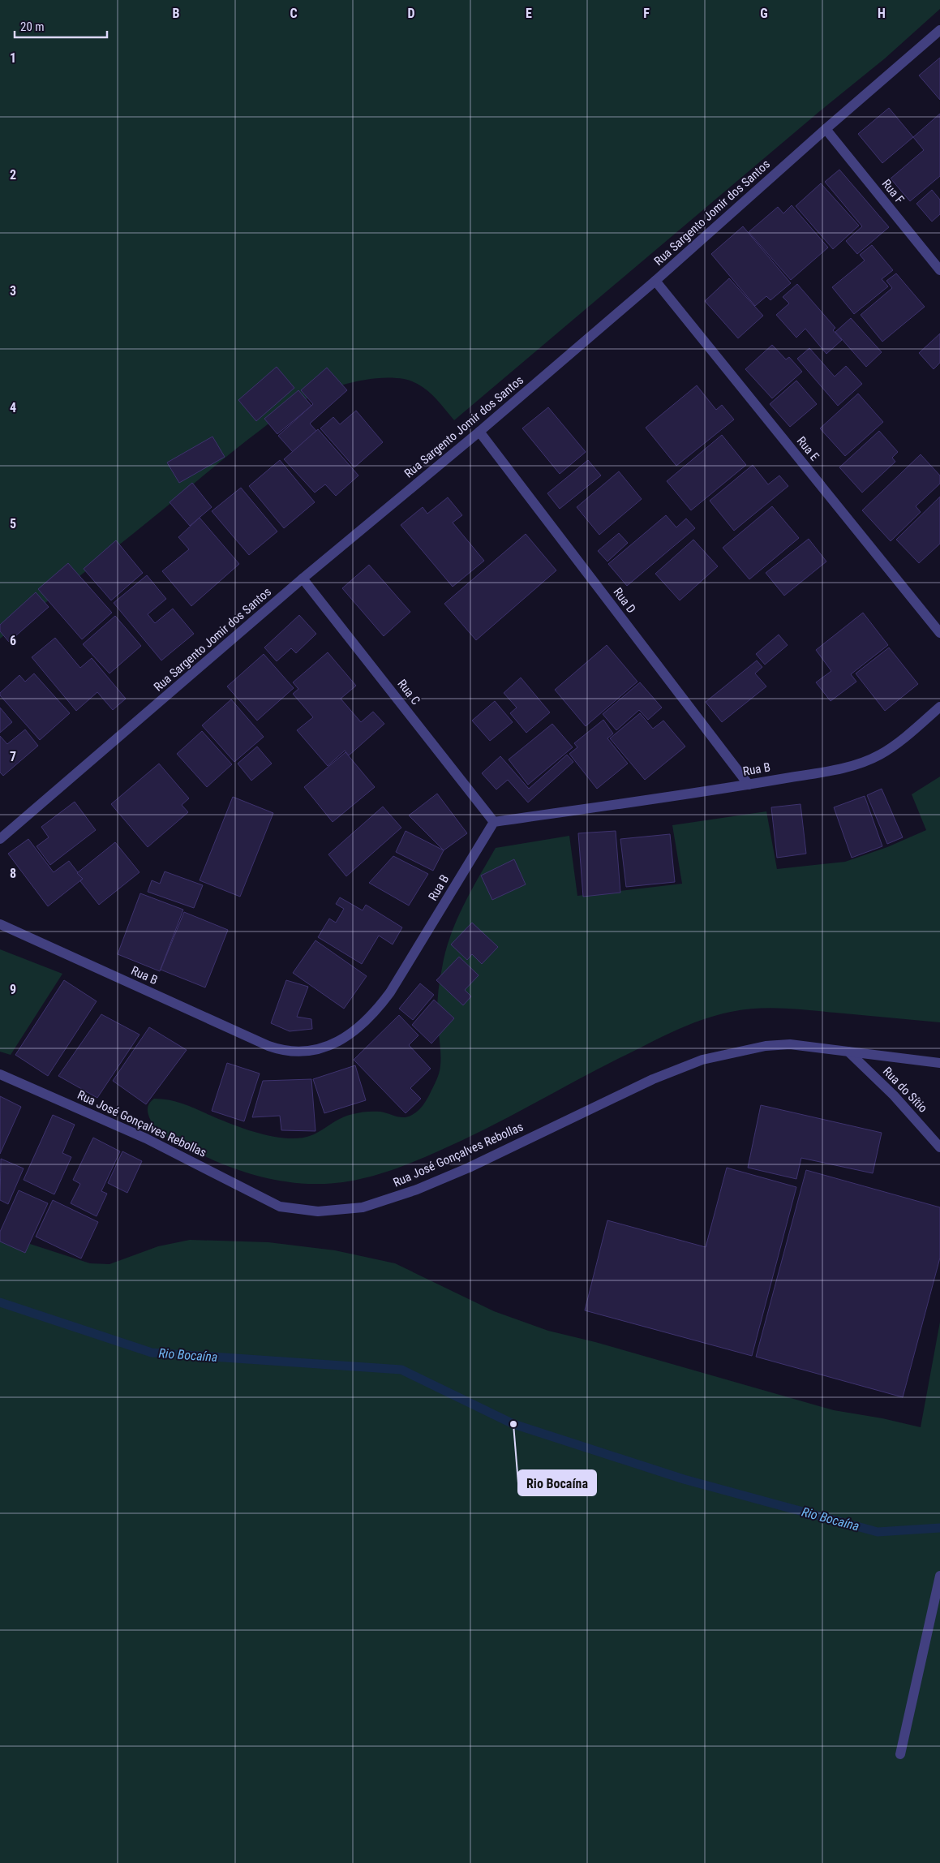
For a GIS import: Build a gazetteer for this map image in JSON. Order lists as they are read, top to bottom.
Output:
{
  "streets": {
    "street": [
      "Rua F",
      "Rua Sargento Jomir dos Santos",
      "Rua E",
      "Rua D",
      "Rua C",
      "Rua B",
      "Rua do Sítio",
      "Rua José Gonçalves Rebollas"
    ]
  },
  "crossings": [
    ["Rua F", "Rua Sargento Jomir dos Santos"],
    ["Rua Sargento Jomir dos Santos", "Rua E"],
    ["Rua Sargento Jomir dos Santos", "Rua D"],
    ["Rua Sargento Jomir dos Santos", "Rua C"],
    ["Rua D", "Rua B"],
    ["Rua C", "Rua B"],
    ["Rua do Sítio", "Rua José Gonçalves Rebollas"]
  ],
  "water": ["Rio Bocaína"],
  "places": ["Rio Bocaína"],
  "scale_bar": "20 m",
  "grid": {
    "columns": [
      "B",
      "C",
      "D",
      "E",
      "F",
      "G",
      "H"
    ],
    "rows": [
      "1",
      "2",
      "3",
      "4",
      "5",
      "6",
      "7",
      "8",
      "9"
    ]
  }
}
